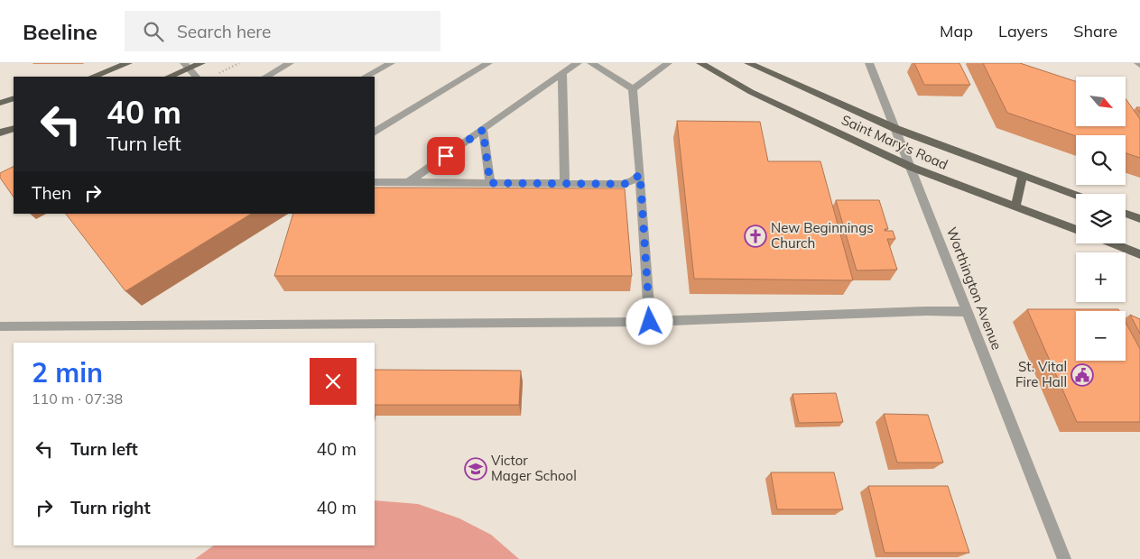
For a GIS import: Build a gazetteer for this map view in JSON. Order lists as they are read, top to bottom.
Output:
{
  "streets": {
    "main road": ["Saint Mary's Road"],
    "street": ["Worthington Avenue"]
  },
  "crossings": [
    ["Saint Mary's Road", "Worthington Avenue"]
  ],
  "places": {
    "church": ["New Beginnings Church"],
    "public building": ["St. Vital Fire Hall"],
    "school or university": ["Victor Mager School"]
  },
  "north": "bottom right",
  "page": {
    "header": "Beeline",
    "search": "Search here",
    "nav": ["Map", "Layers", "Share"],
    "map_buttons": ["+", "−"],
    "turn": ["40 m", "Turn left"],
    "then": "Then",
    "heading": ["2 min", "110 m · 07:38"],
    "list": [
      {
        "name": "Turn left",
        "value": "40 m"
      },
      {
        "name": "Turn right",
        "value": "40 m"
      }
    ]
  }
}
